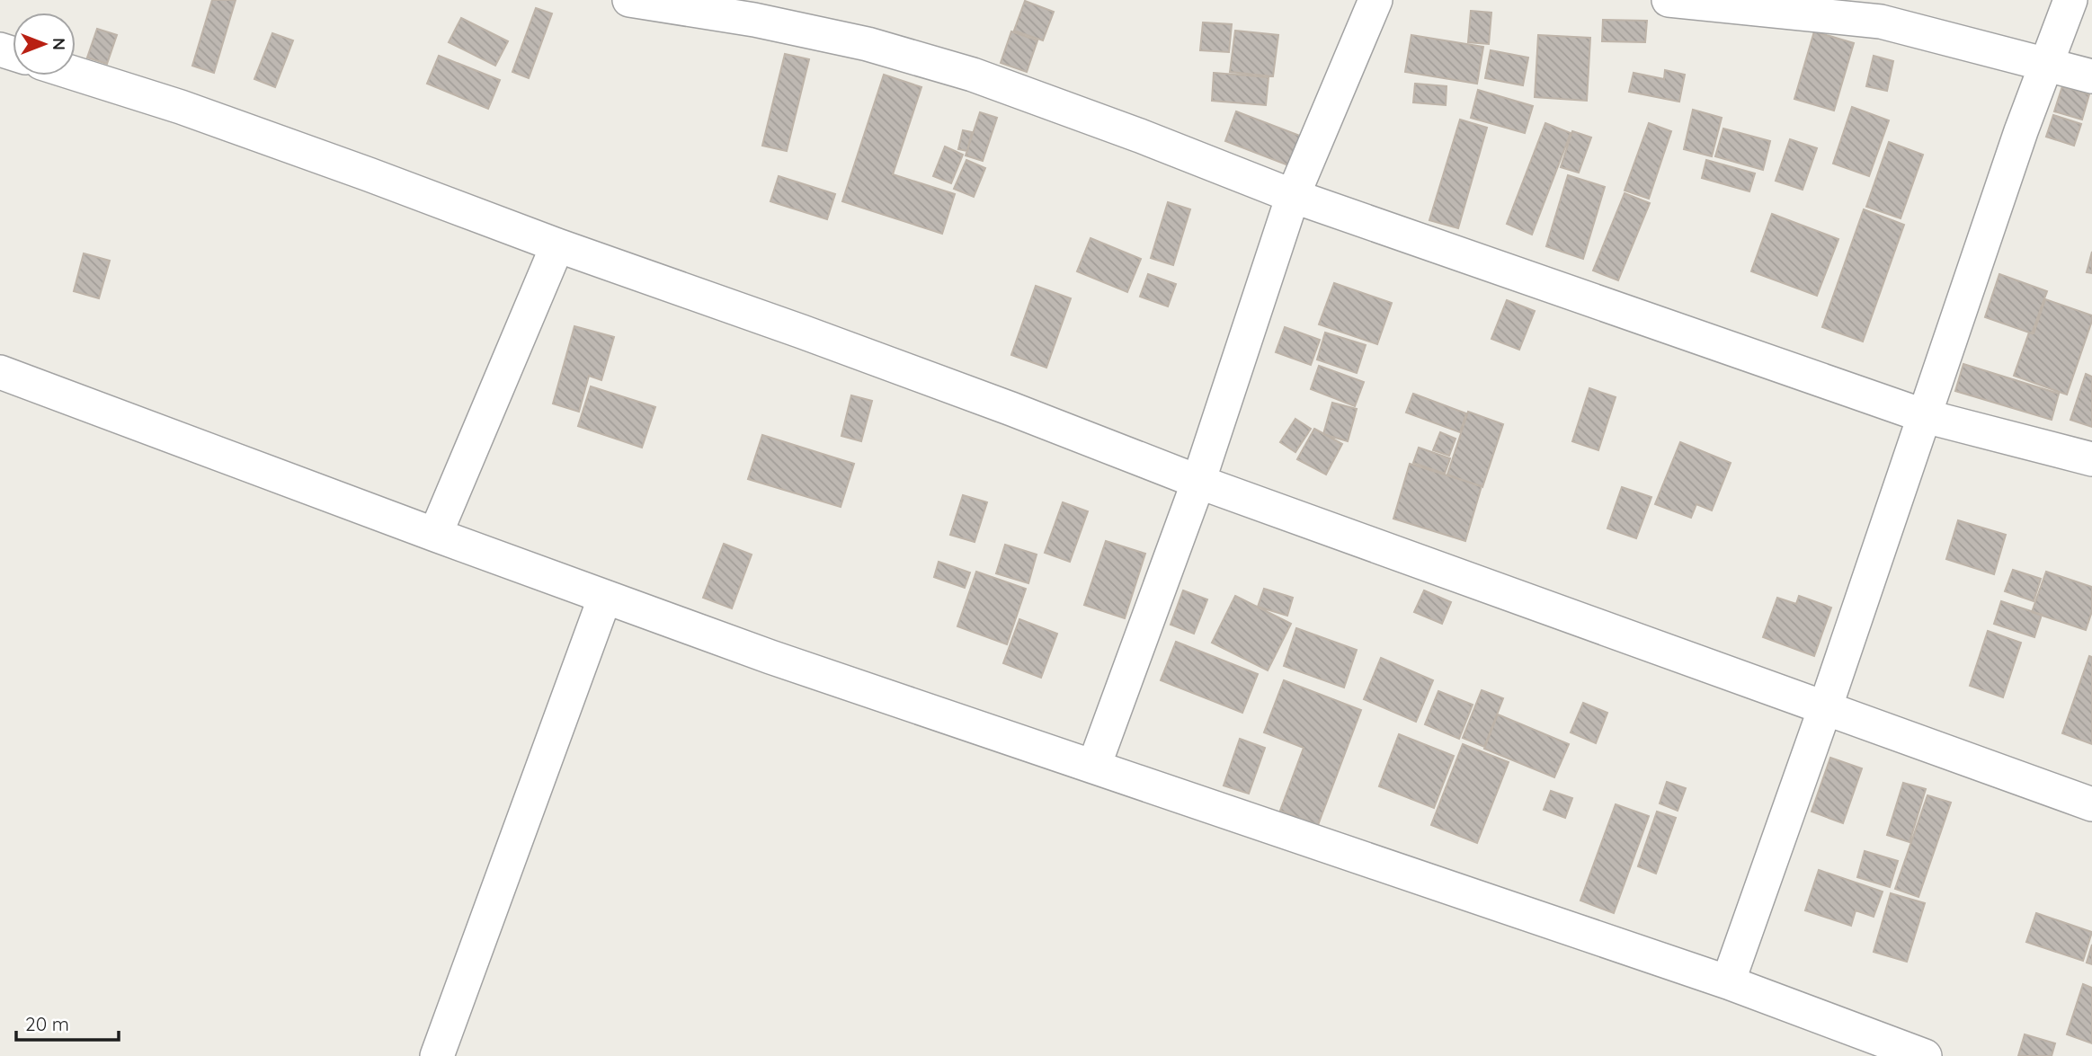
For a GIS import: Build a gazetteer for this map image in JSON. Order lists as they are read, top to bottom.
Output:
{
  "scale_bar": "20 m",
  "north": "right"
}
